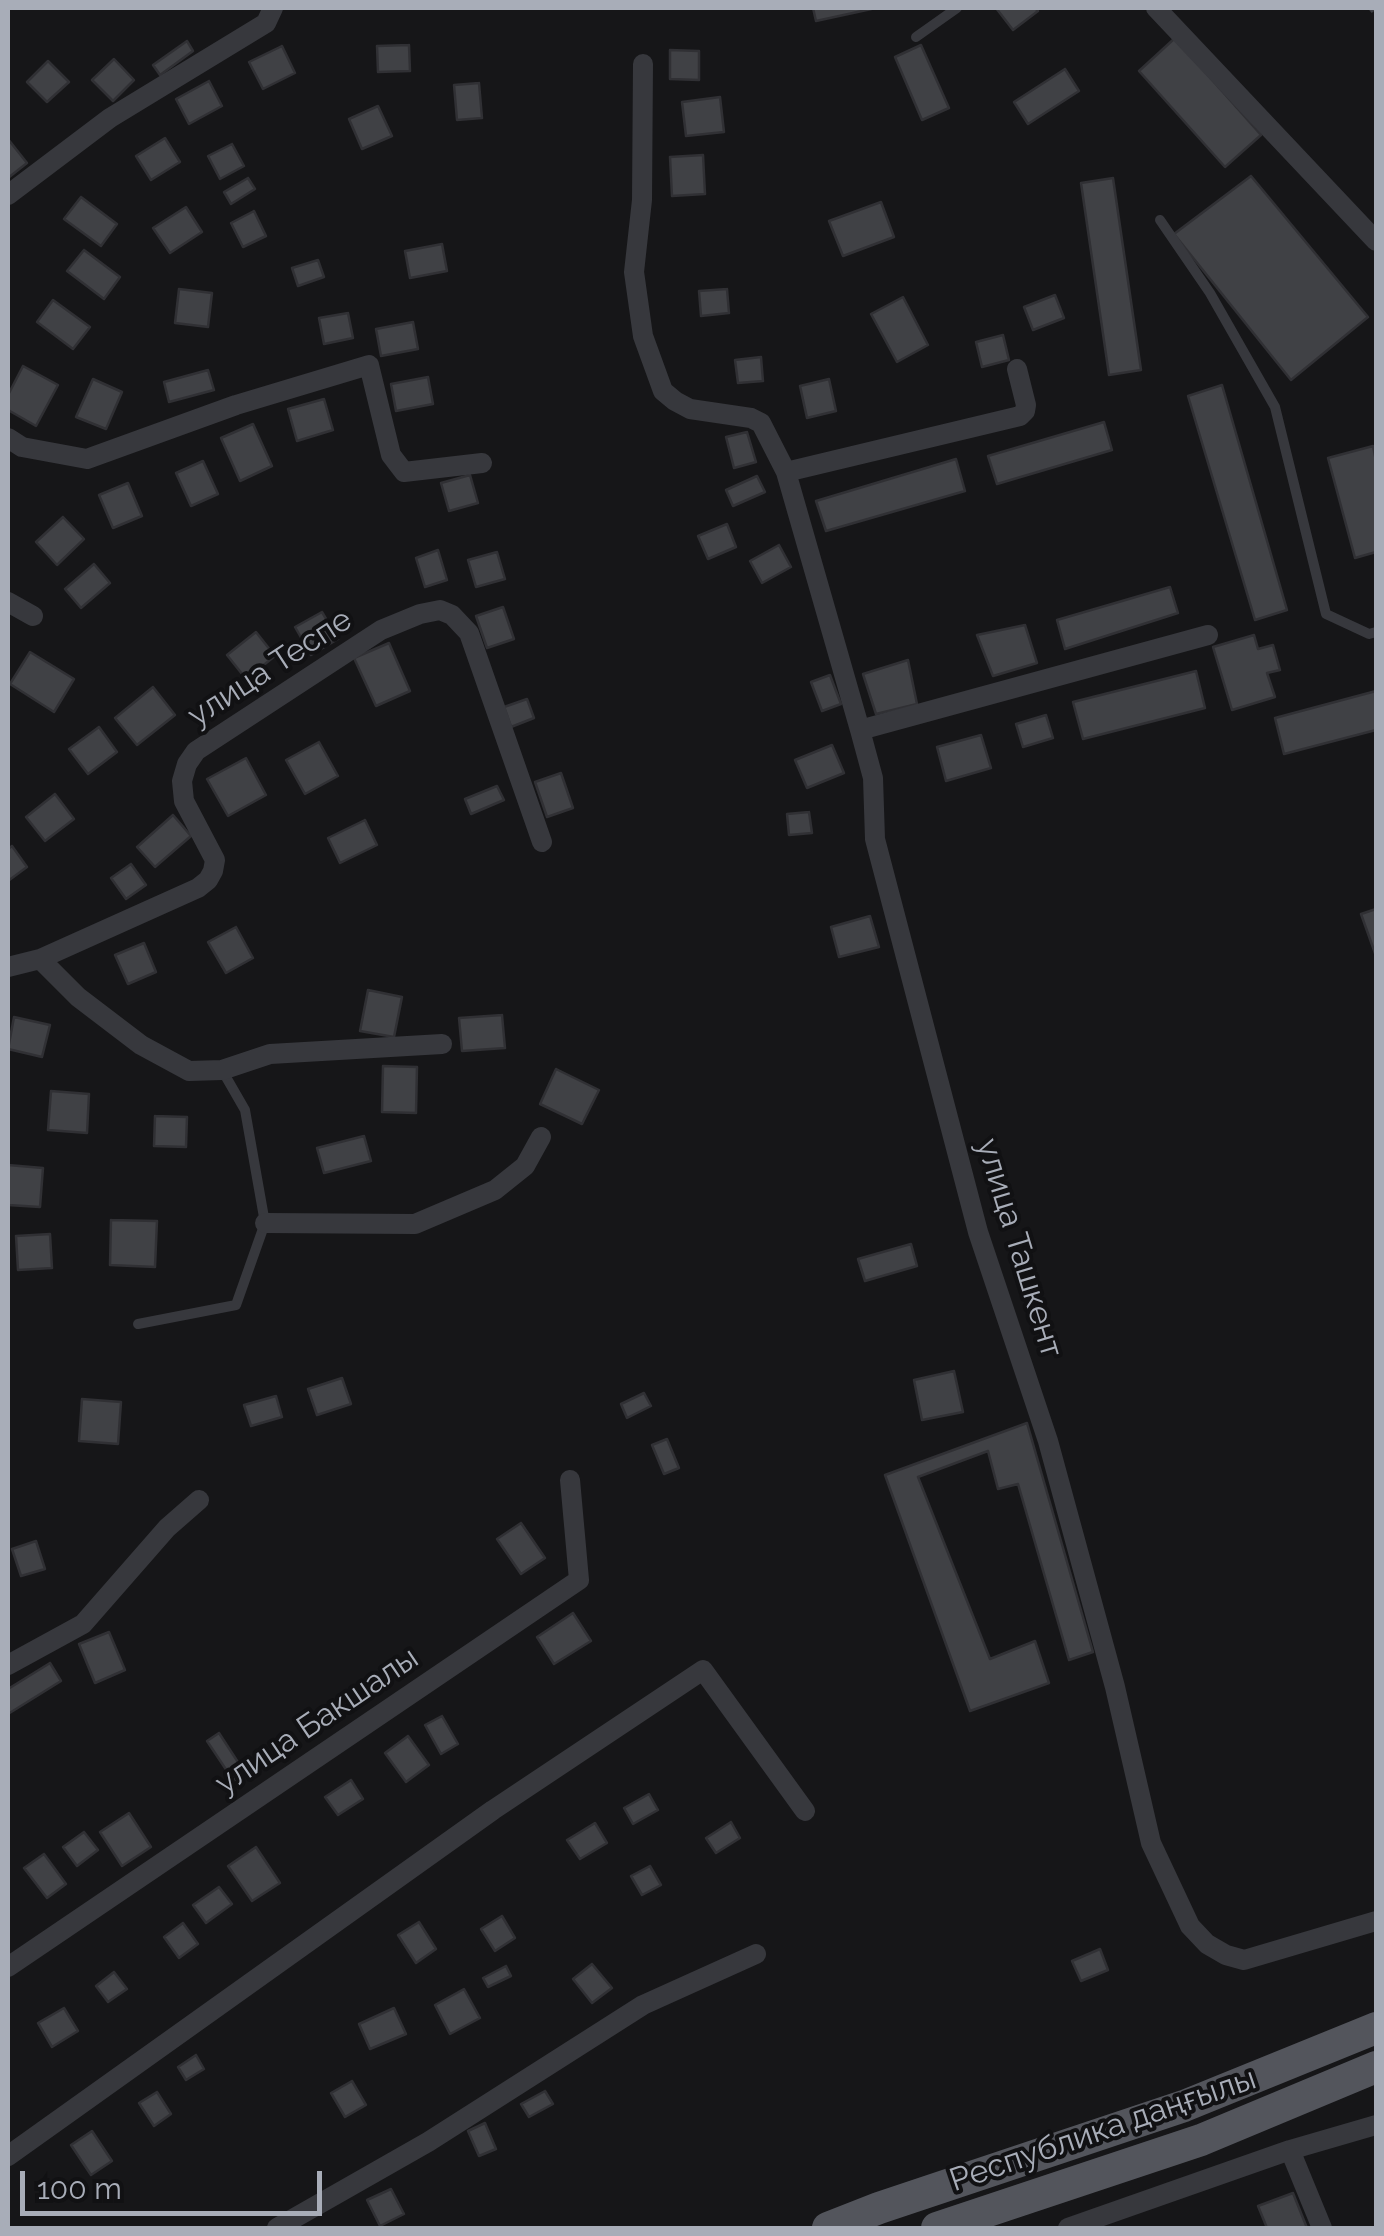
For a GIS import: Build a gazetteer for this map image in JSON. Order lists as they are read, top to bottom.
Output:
{
  "streets": {
    "main road": ["Республика даңғылы"],
    "street": ["улица Теспе", "улица Ташкент", "улица Бакшалы"]
  },
  "scale_bar": "100 m"
}
